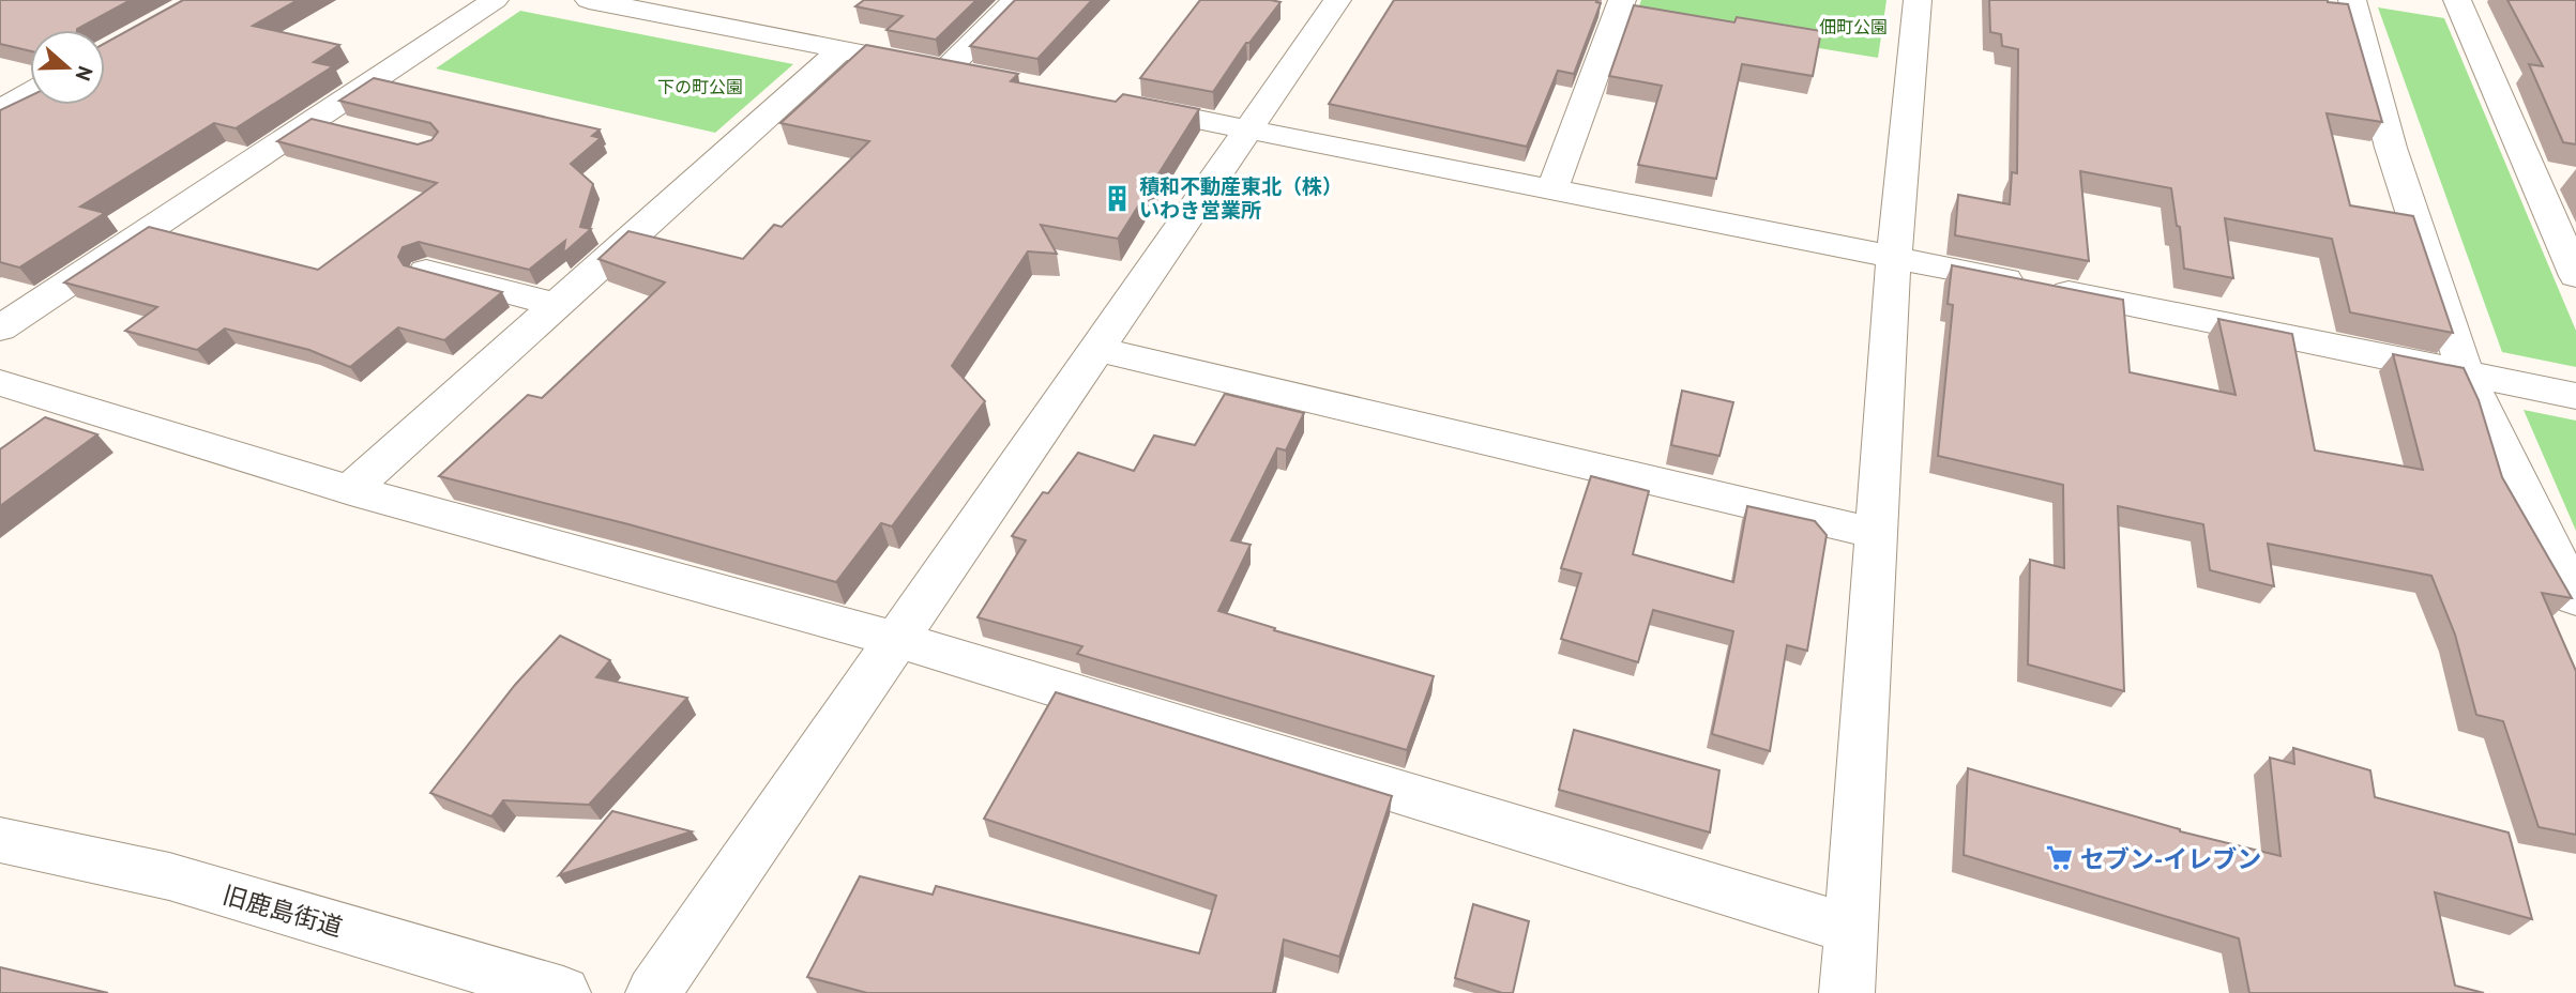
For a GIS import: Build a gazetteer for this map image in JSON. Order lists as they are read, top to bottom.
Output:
{
  "streets": {
    "street": ["旧鹿島街道"]
  },
  "parks": ["佃町公園", "下の町公園"],
  "places": {
    "building": ["積和不動産東北（株） いわき営業所"],
    "supermarket": ["セブン-イレブン"]
  },
  "north": "right"
}
